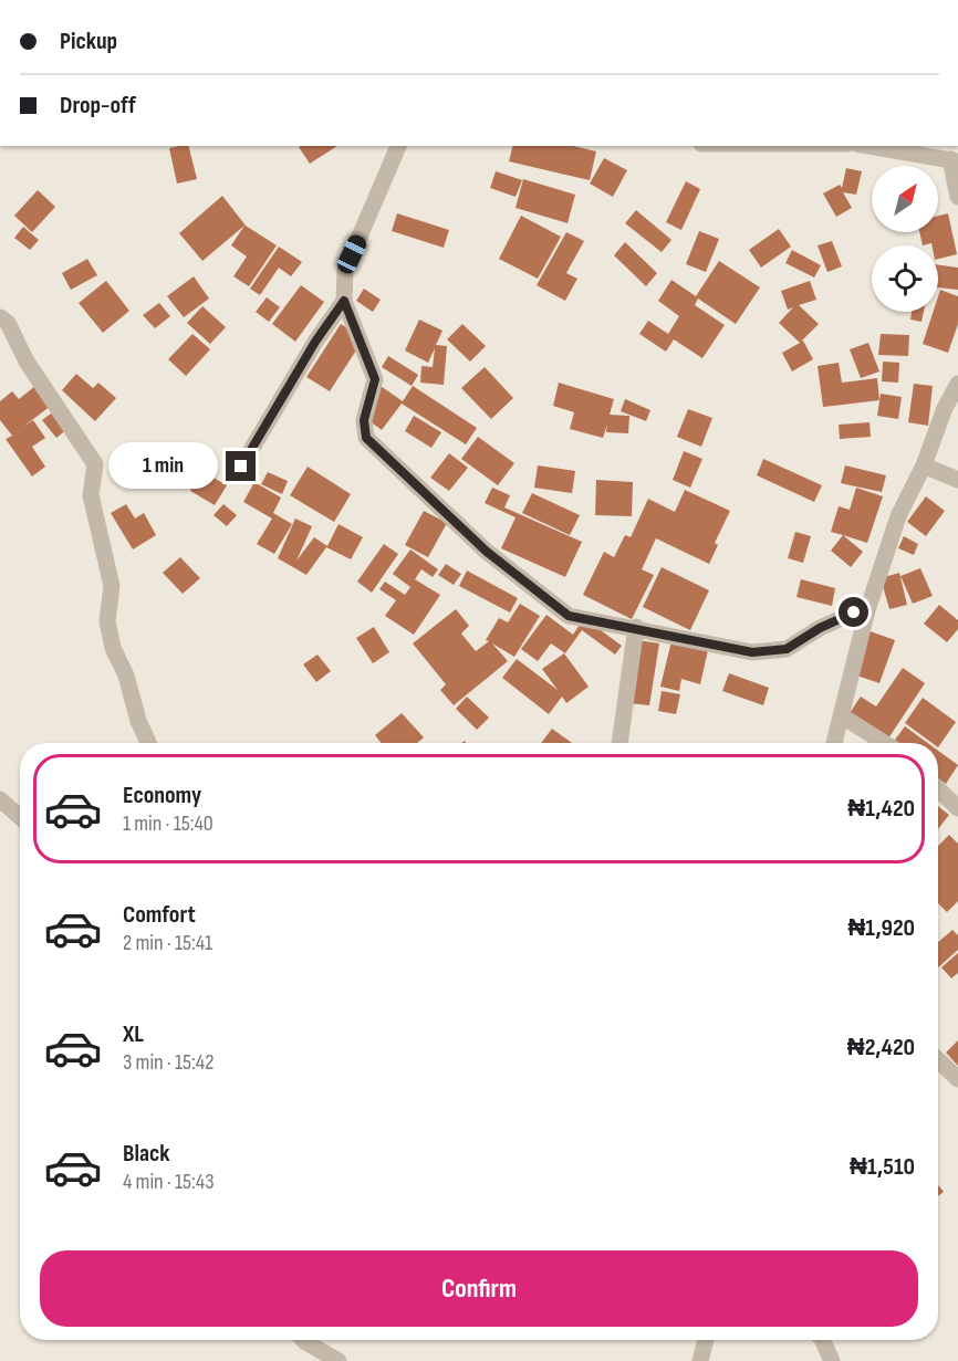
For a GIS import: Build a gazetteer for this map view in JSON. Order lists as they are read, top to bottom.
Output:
{
  "north": "top right",
  "page": {
    "banner": ["Pickup", "Drop-off"],
    "bubble": "1 min",
    "list": [
      {
        "name": "Economy",
        "note": "1 min · 15:40",
        "value": "₦1,420"
      },
      {
        "name": "Comfort",
        "note": "2 min · 15:41",
        "value": "₦1,920"
      },
      {
        "name": "XL",
        "note": "3 min · 15:42",
        "value": "₦2,420"
      },
      {
        "name": "Black",
        "note": "4 min · 15:43",
        "value": "₦1,510"
      }
    ],
    "buttons": "Confirm"
  }
}
